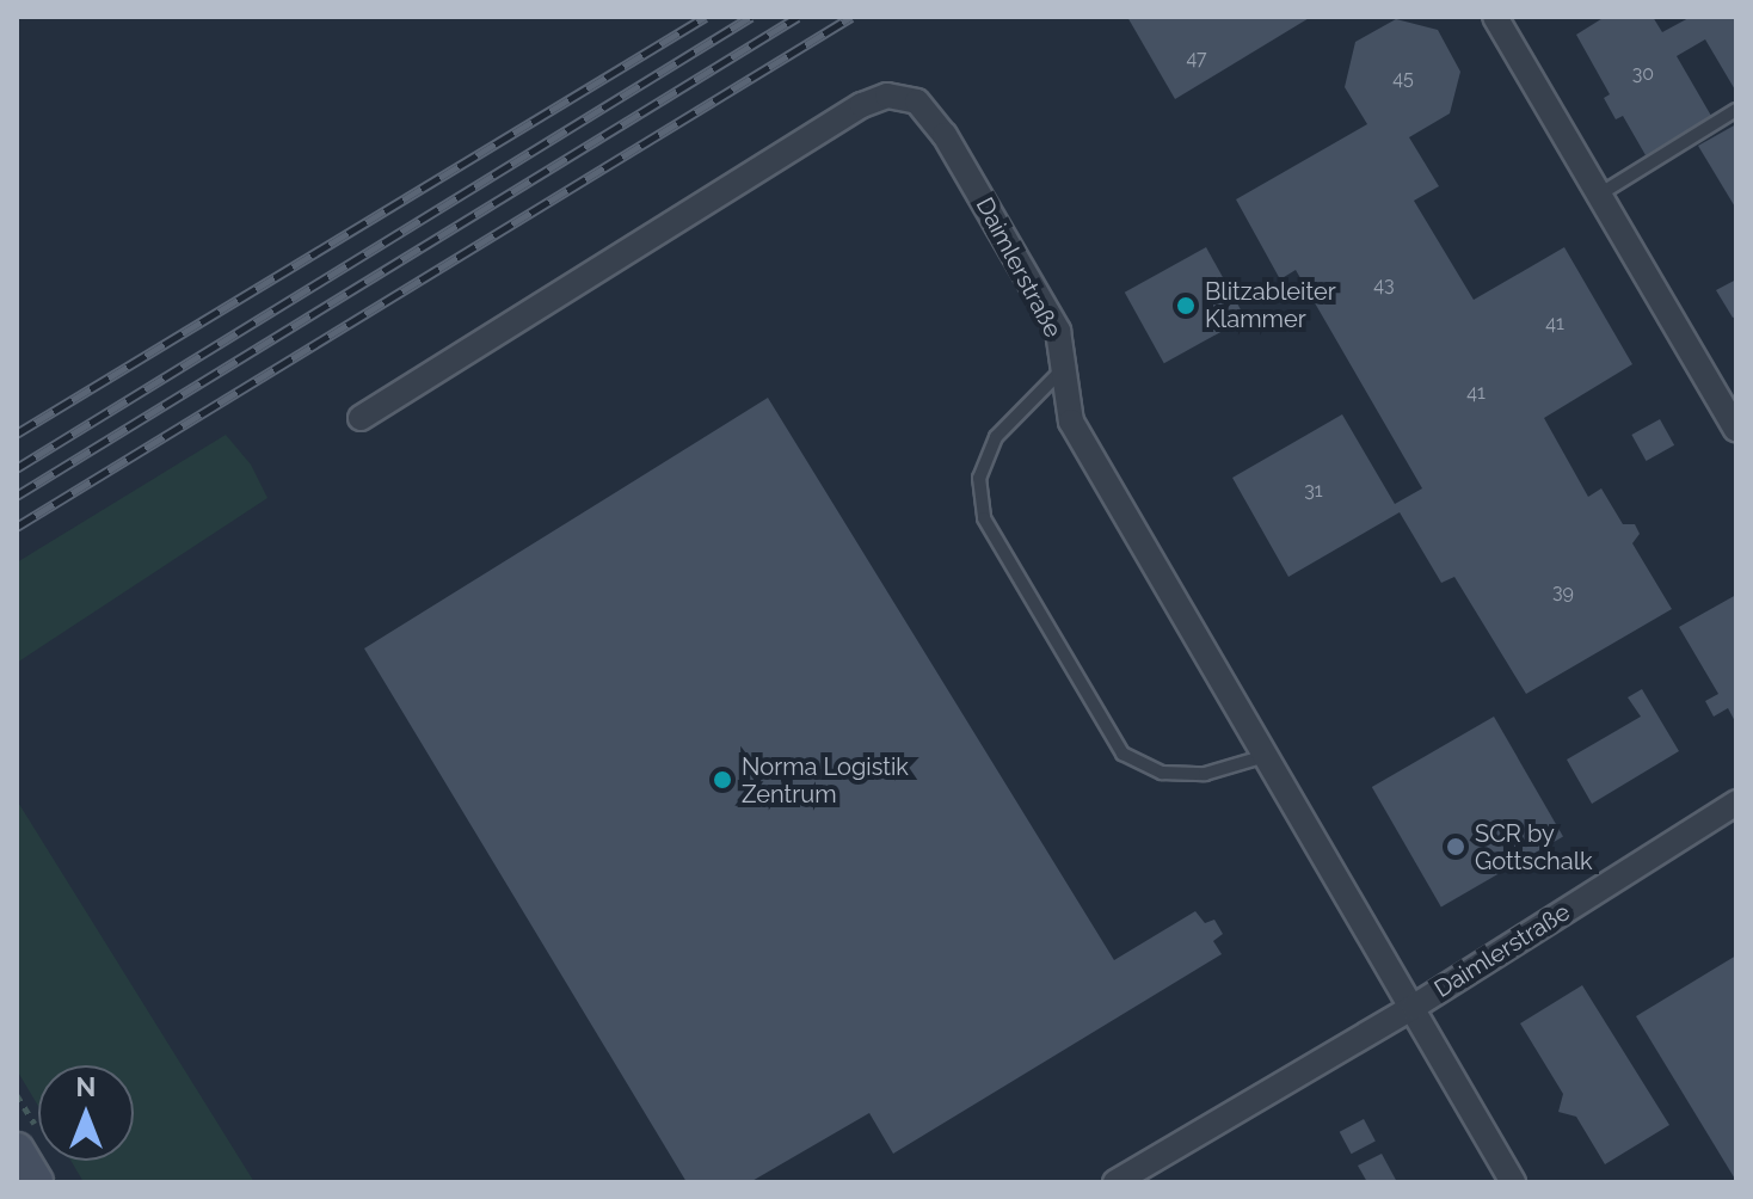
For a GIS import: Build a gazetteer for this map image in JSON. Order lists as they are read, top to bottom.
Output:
{
  "streets": {
    "street": ["Daimlerstraße"]
  },
  "places": ["Blitzableiter Klammer", "Norma Logistik Zentrum", "SCR by Gottschalk"],
  "house_numbers": [
    "47",
    "30",
    "45",
    "43",
    "41",
    "41",
    "31",
    "39"
  ],
  "north": "top"
}
